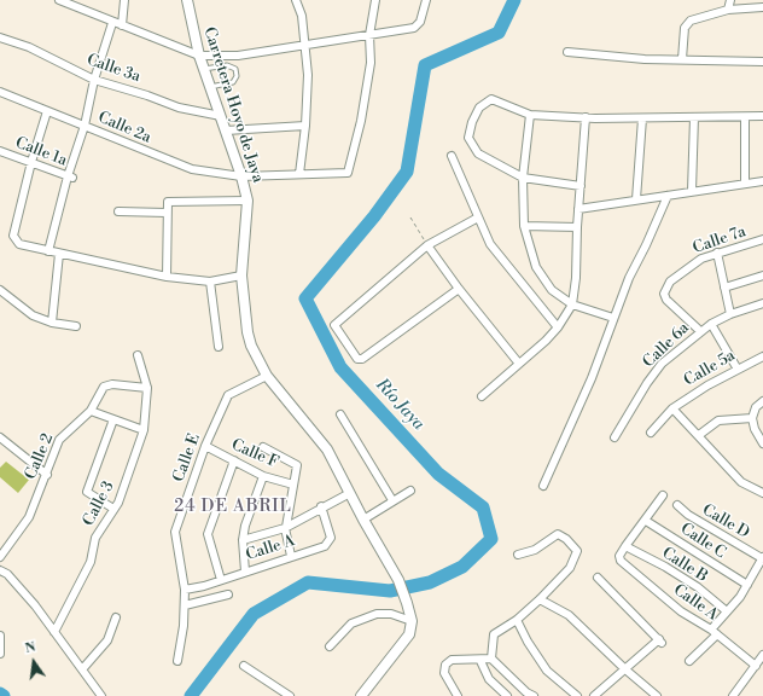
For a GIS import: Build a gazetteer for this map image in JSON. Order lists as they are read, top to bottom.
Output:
{
  "streets": {
    "street": [
      "Calle 3a",
      "Carretera Hoyo de Jaya",
      "Calle 2a",
      "Calle 1a",
      "Calle 7a",
      "Calle 6a",
      "Calle 5a",
      "Calle F",
      "Calle 2",
      "Calle E",
      "Calle 3",
      "Calle D",
      "Calle C",
      "Calle A",
      "Calle B"
    ]
  },
  "crossings": [
    ["Calle 3a", "Carretera Hoyo de Jaya"],
    ["Carretera Hoyo de Jaya", "Calle 2a"],
    ["Carretera Hoyo de Jaya", "Calle E"],
    ["Calle 7a", "Calle 6a"],
    ["Calle F", "Calle E"],
    ["Calle 2", "Calle 3"],
    ["Calle E", "Calle A"],
    ["Calle A", "Calle B"]
  ],
  "districts": ["24 DE ABRIL"],
  "water": ["Río Jaya"],
  "north": "top"
}
